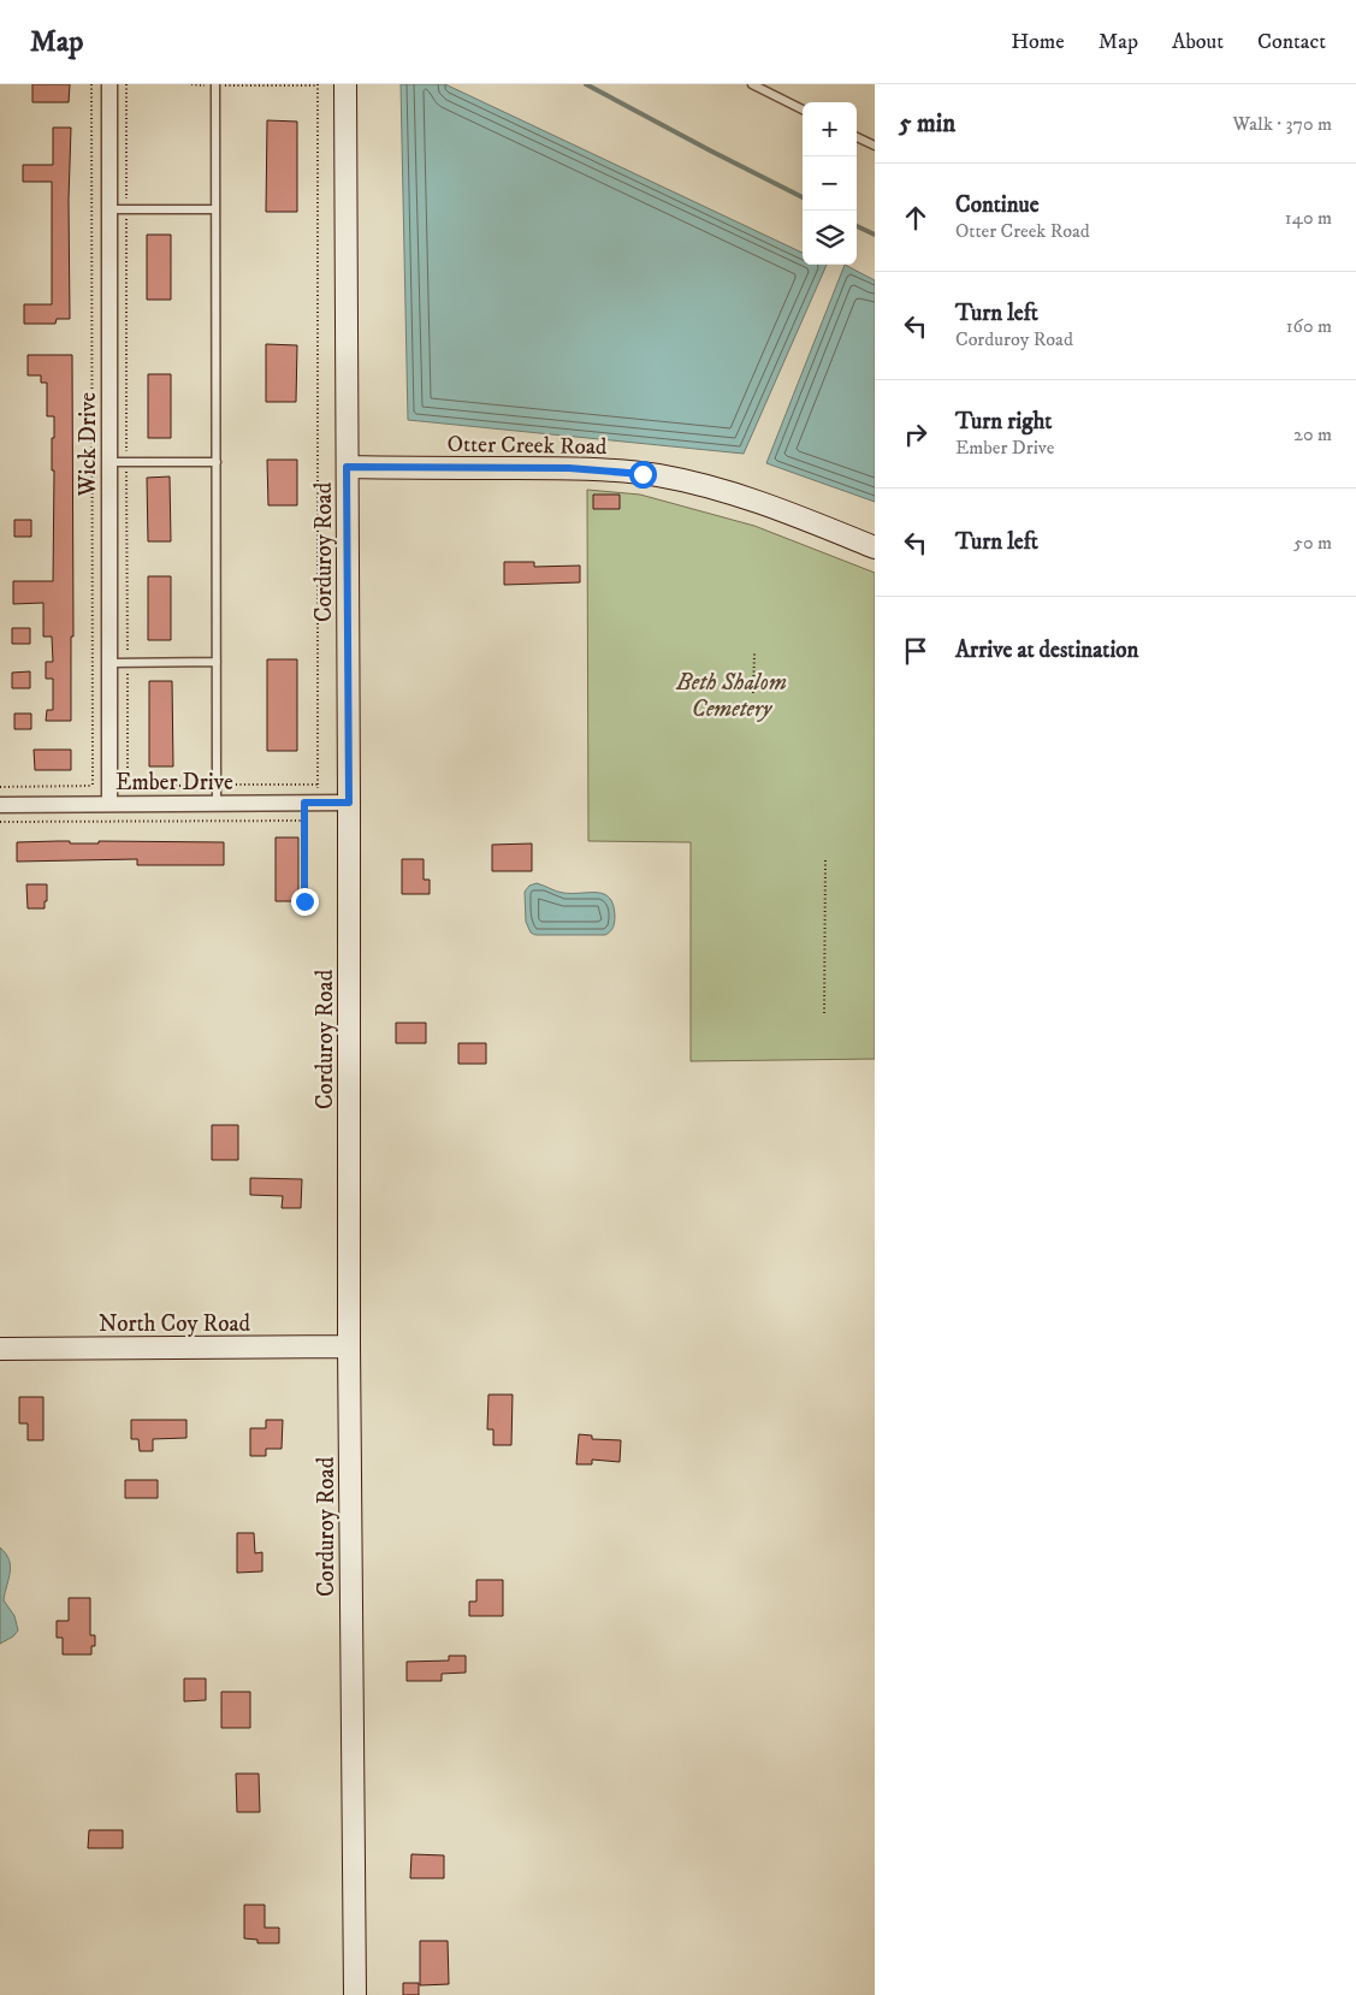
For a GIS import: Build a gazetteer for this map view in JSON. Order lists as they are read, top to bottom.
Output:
{
  "streets": {
    "street": [
      "Wick Drive",
      "Otter Creek Road",
      "Corduroy Road",
      "Ember Drive",
      "North Coy Road"
    ]
  },
  "crossings": [
    ["Wick Drive", "Ember Drive"],
    ["Otter Creek Road", "Corduroy Road"],
    ["Corduroy Road", "Ember Drive"],
    ["Corduroy Road", "North Coy Road"]
  ],
  "parks": ["Beth Shalom Cemetery"],
  "page": {
    "header": "Map",
    "nav": [
      "Home",
      "Map",
      "About",
      "Contact"
    ],
    "heading": ["5 min", "Walk · 370 m"],
    "map_buttons": ["+", "−"],
    "list": [
      ["Continue", "Otter Creek Road", "140 m"],
      ["Turn left", "Corduroy Road", "160 m"],
      ["Turn right", "Ember Drive", "20 m"],
      ["Turn left", "50 m"],
      "Arrive at destination"
    ]
  }
}
